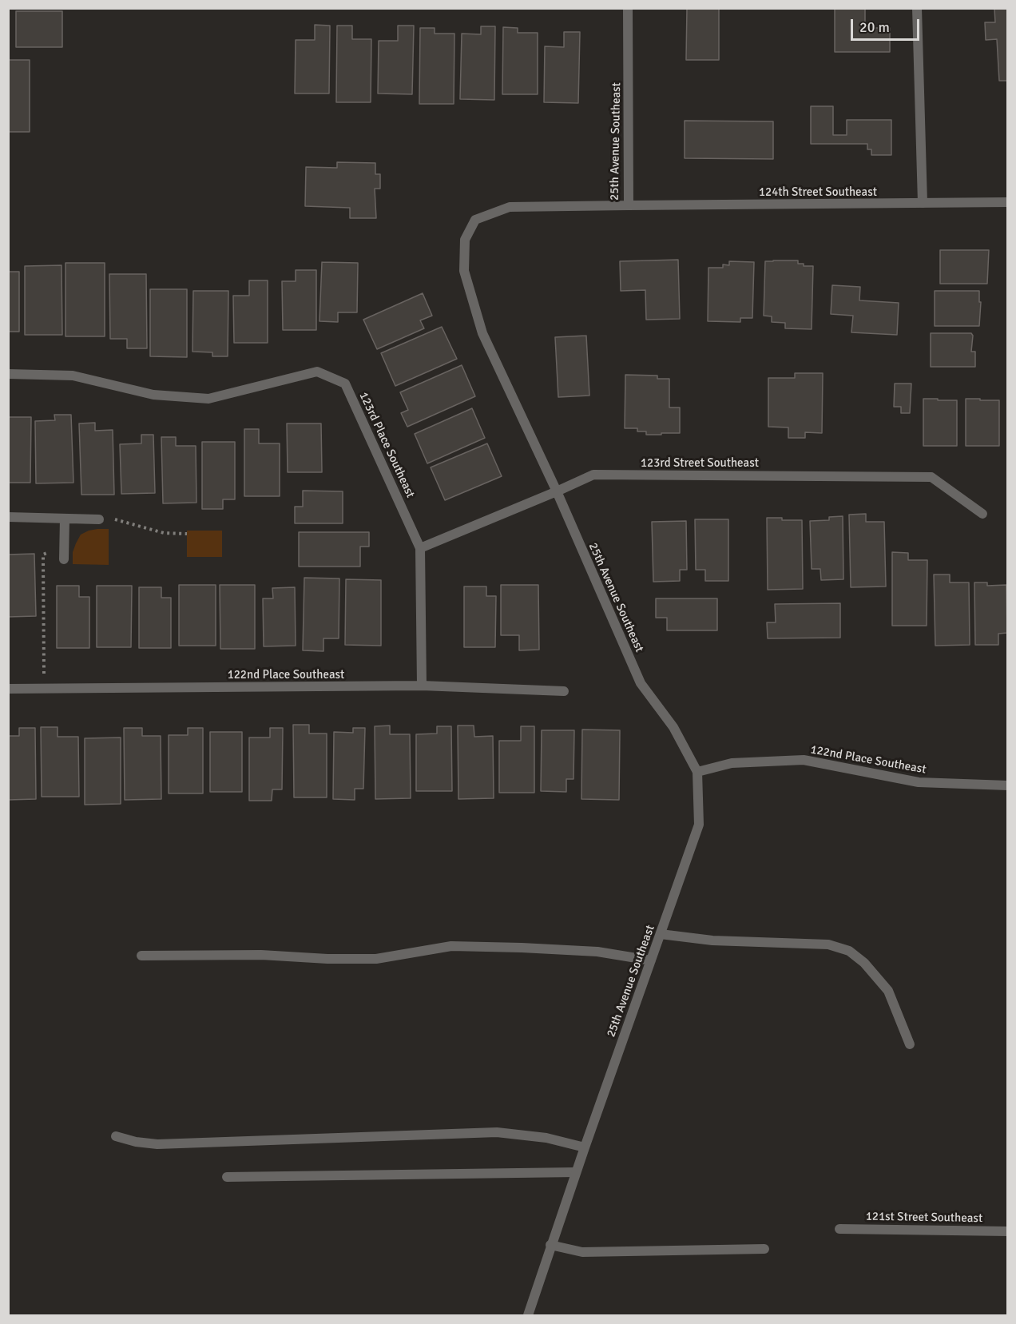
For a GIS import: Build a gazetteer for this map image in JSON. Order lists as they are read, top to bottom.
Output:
{
  "streets": {
    "street": [
      "25th Avenue Southeast",
      "124th Street Southeast",
      "123rd Place Southeast",
      "123rd Street Southeast",
      "122nd Place Southeast",
      "121st Street Southeast"
    ]
  },
  "crossings": [
    ["25th Avenue Southeast", "124th Street Southeast"],
    ["25th Avenue Southeast", "123rd Street Southeast"],
    ["25th Avenue Southeast", "122nd Place Southeast"],
    ["123rd Place Southeast", "123rd Street Southeast"],
    ["123rd Place Southeast", "122nd Place Southeast"]
  ],
  "scale_bar": "20 m"
}
